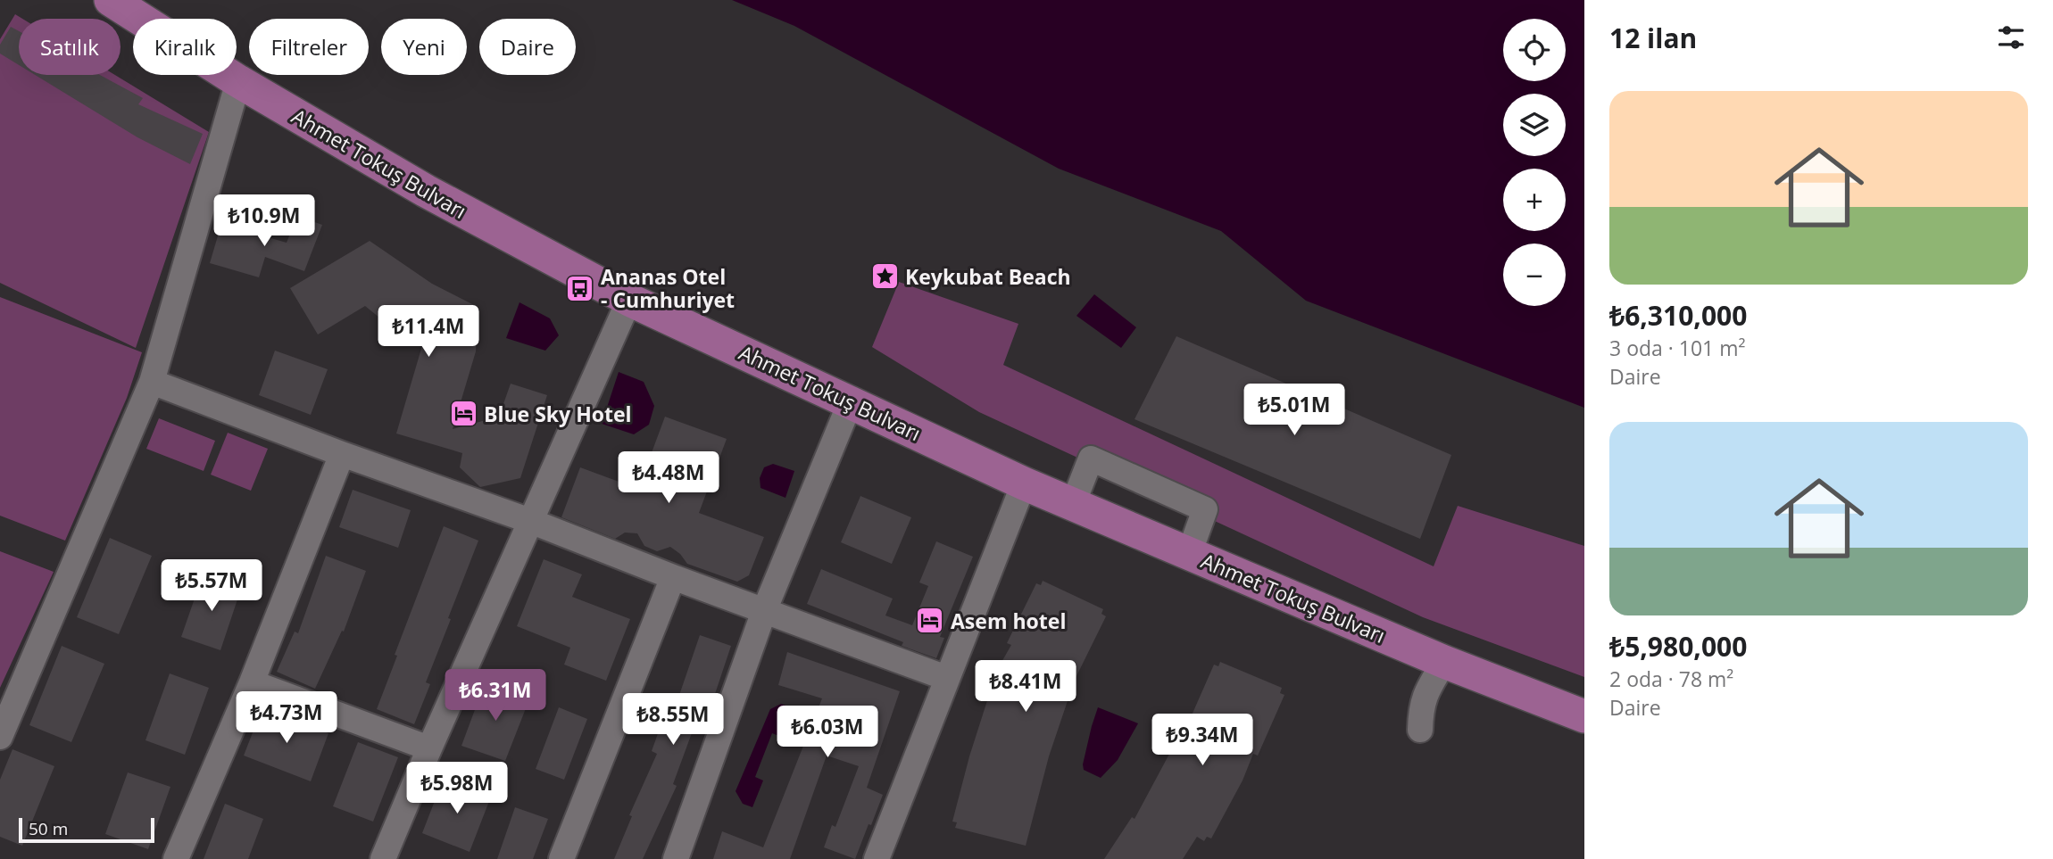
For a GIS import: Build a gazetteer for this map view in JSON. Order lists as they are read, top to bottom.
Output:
{
  "streets": {
    "main road": ["Ahmet Tokuş Bulvarı"]
  },
  "places": {
    "place": ["Keykubat Beach"],
    "bus stop": ["Ananas Otel - Cumhuriyet"],
    "hotel": ["Blue Sky Hotel", "Asem hotel"]
  },
  "scale_bar": "50 m",
  "page": {
    "heading": "12 ilan",
    "map_buttons": ["+", "−"],
    "chip": [
      "Satılık",
      "Kiralık",
      "Filtreler",
      "Yeni",
      "Daire"
    ],
    "list": [
      {
        "name": "₺6,310,000",
        "note": "3 oda · 101 m² · Daire"
      },
      {
        "name": "₺5,980,000",
        "note": "2 oda · 78 m² · Daire"
      }
    ],
    "price": [
      "₺10.9M",
      "₺11.4M",
      "₺5.01M",
      "₺4.48M",
      "₺5.57M",
      "₺8.41M",
      "₺6.31M",
      "₺4.73M",
      "₺8.55M",
      "₺6.03M",
      "₺9.34M",
      "₺5.98M"
    ],
    "scale": "50 m"
  }
}
